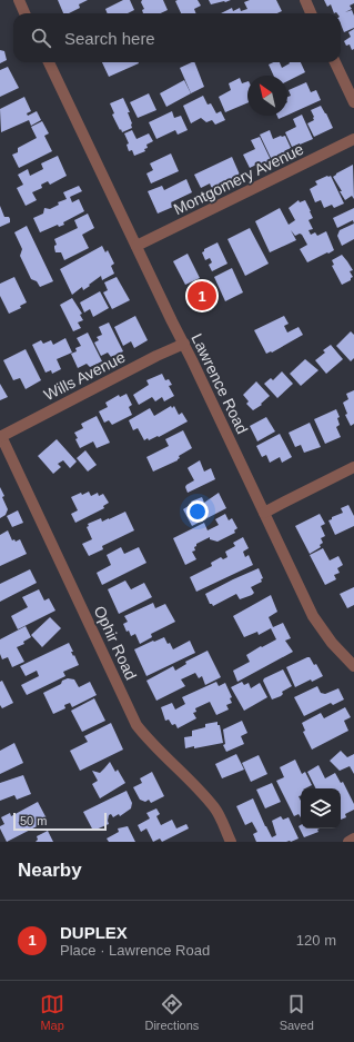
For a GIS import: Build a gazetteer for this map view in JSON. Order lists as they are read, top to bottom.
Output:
{
  "streets": {
    "street": [
      "Montgomery Avenue",
      "Wills Avenue",
      "Lawrence Road",
      "Ophir Road"
    ]
  },
  "crossings": [
    ["Montgomery Avenue", "Lawrence Road"],
    ["Wills Avenue", "Lawrence Road"],
    ["Wills Avenue", "Ophir Road"]
  ],
  "scale_bar": "50 m",
  "north": "top left",
  "page": {
    "search": "Search here",
    "pins": "1",
    "scale": "50 m",
    "heading": "Nearby",
    "list": [
      {
        "mark": "1",
        "name": "DUPLEX",
        "note": "Place · Lawrence Road",
        "value": "120 m"
      }
    ],
    "nav": ["Map", "Directions", "Saved"]
  }
}
